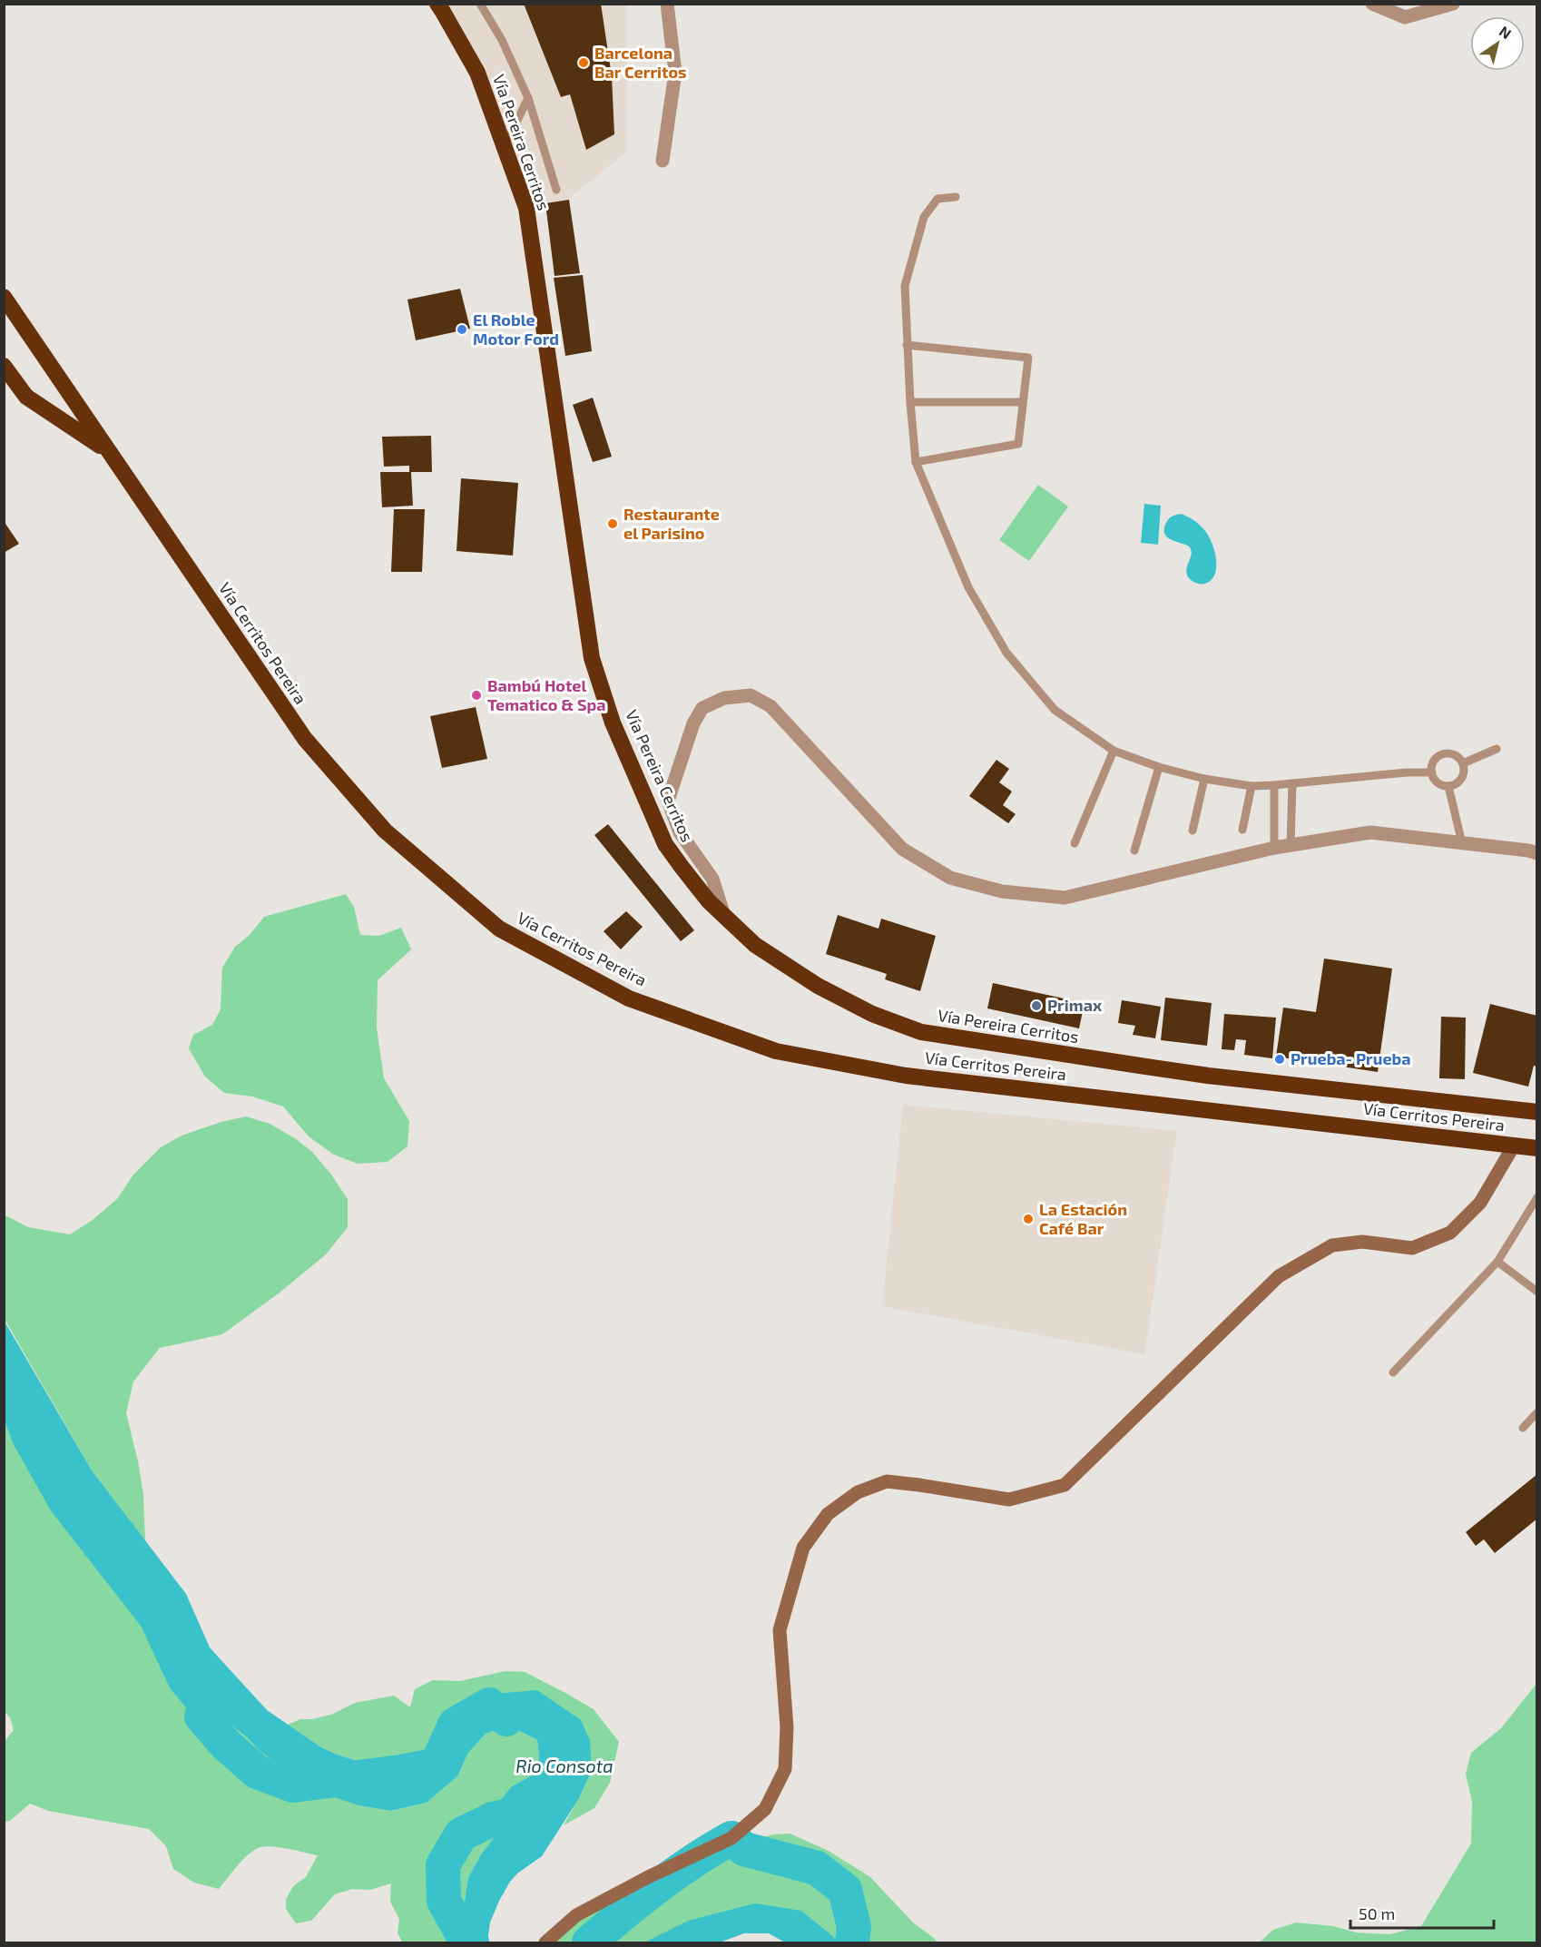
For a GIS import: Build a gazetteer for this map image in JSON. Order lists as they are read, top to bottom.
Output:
{
  "streets": {
    "highway": ["Vía Pereira Cerritos", "Vía Cerritos Pereira"]
  },
  "water": ["Rio Consota"],
  "places": [
    "Barcelona Bar Cerritos",
    "El Roble Motor Ford",
    "Restaurante el Parisino",
    "Bambú Hotel Tematico & Spa",
    "Primax",
    "Prueba- Prueba",
    "La Estación Café Bar"
  ],
  "scale_bar": "50 m",
  "north": "top right"
}
